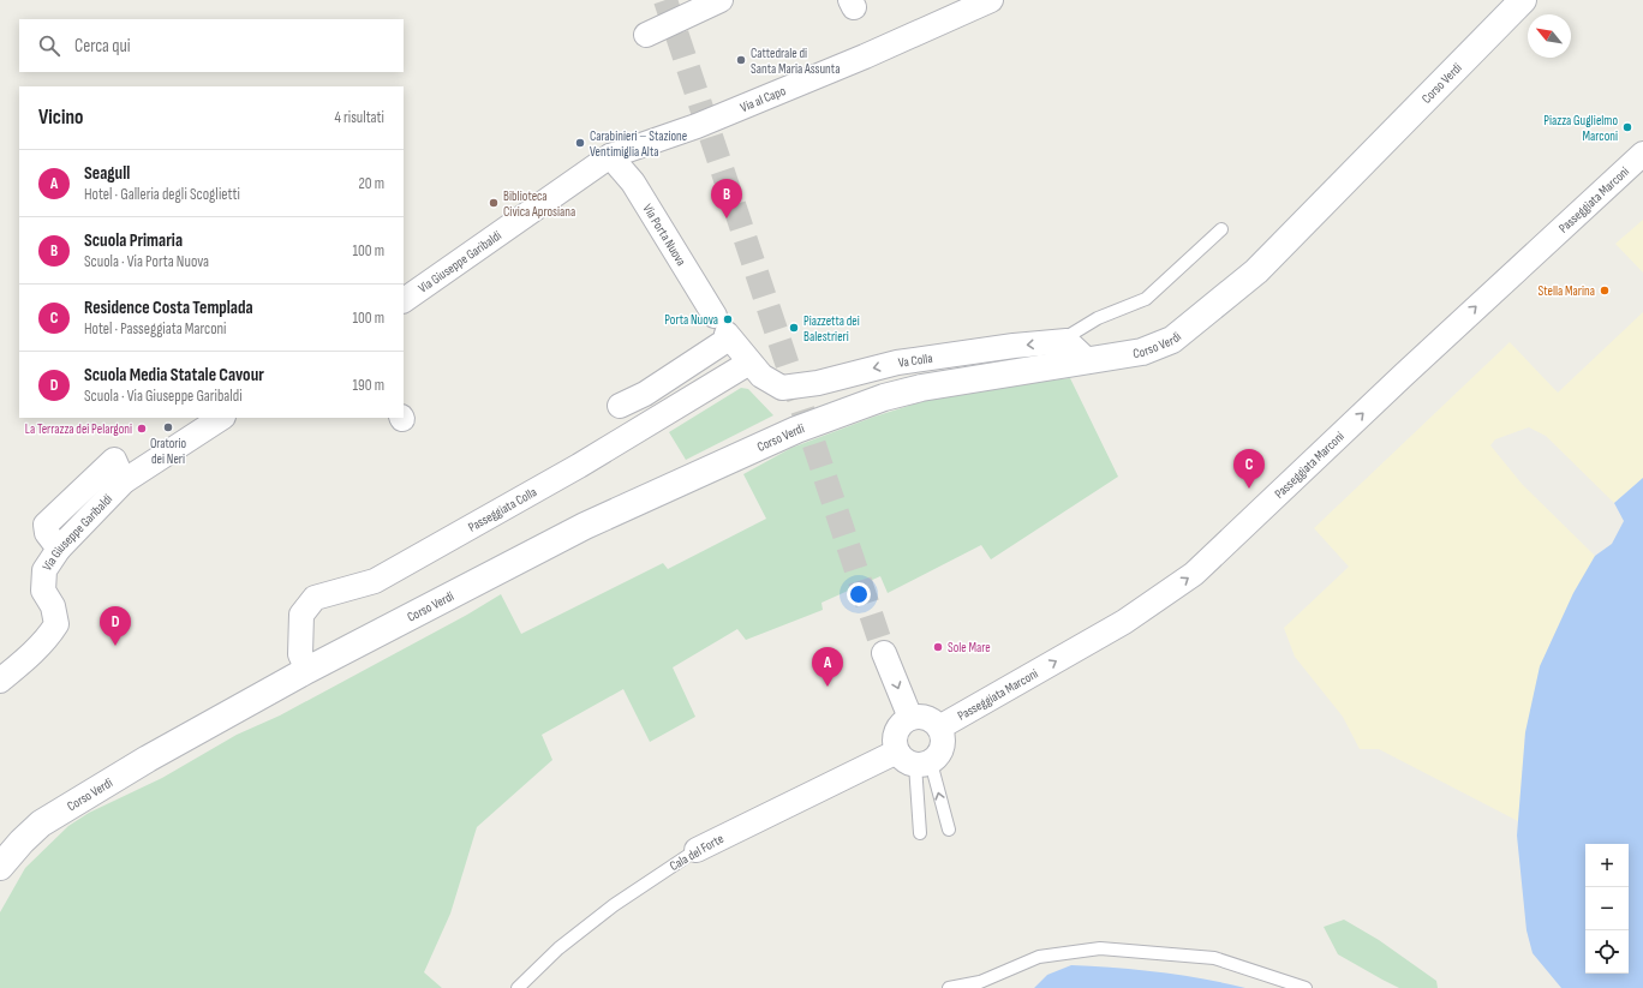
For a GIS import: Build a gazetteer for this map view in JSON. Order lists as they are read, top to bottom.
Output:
{
  "streets": {
    "main road": ["Corso Verdi"],
    "street": [
      "Via al Capo",
      "Passeggiata Marconi",
      "Via Porta Nuova",
      "Via Giuseppe Garibaldi",
      "Va Colla",
      "Passeggiata Colla",
      "Cala del Forte"
    ]
  },
  "crossings": [
    ["Corso Verdi", "Passeggiata Colla"],
    ["Via al Capo", "Via Porta Nuova"],
    ["Via al Capo", "Via Giuseppe Garibaldi"],
    ["Passeggiata Marconi", "Cala del Forte"],
    ["Via Porta Nuova", "Via Giuseppe Garibaldi"],
    ["Via Porta Nuova", "Va Colla"],
    ["Via Porta Nuova", "Passeggiata Colla"],
    ["Va Colla", "Passeggiata Colla"]
  ],
  "one_way": ["Passeggiata Marconi", "Va Colla"],
  "places": [
    "Cattedrale di Santa Maria Assunta",
    "Piazza Guglielmo Marconi",
    "Carabinieri – Stazione Ventimiglia Alta",
    "Biblioteca Civica Aprosiana",
    "Stella Marina",
    "Porta Nuova",
    "Piazzetta dei Balestrieri",
    "Oratorio dei Neri",
    "La Terrazza dei Pelargoni",
    "Sole Mare"
  ],
  "north": "top left",
  "page": {
    "search": "Cerca qui",
    "heading": ["Vicino", "4 risultati"],
    "list": [
      {
        "mark": "A",
        "name": "Seagull",
        "note": "Hotel · Galleria degli Scoglietti",
        "value": "20 m"
      },
      {
        "mark": "B",
        "name": "Scuola Primaria",
        "note": "Scuola · Via Porta Nuova",
        "value": "100 m"
      },
      {
        "mark": "C",
        "name": "Residence Costa Templada",
        "note": "Hotel · Passeggiata Marconi",
        "value": "100 m"
      },
      {
        "mark": "D",
        "name": "Scuola Media Statale Cavour",
        "note": "Scuola · Via Giuseppe Garibaldi",
        "value": "190 m"
      }
    ],
    "pins": [
      "B",
      "C",
      "D",
      "A"
    ],
    "map_buttons": ["+", "−"]
  }
}
